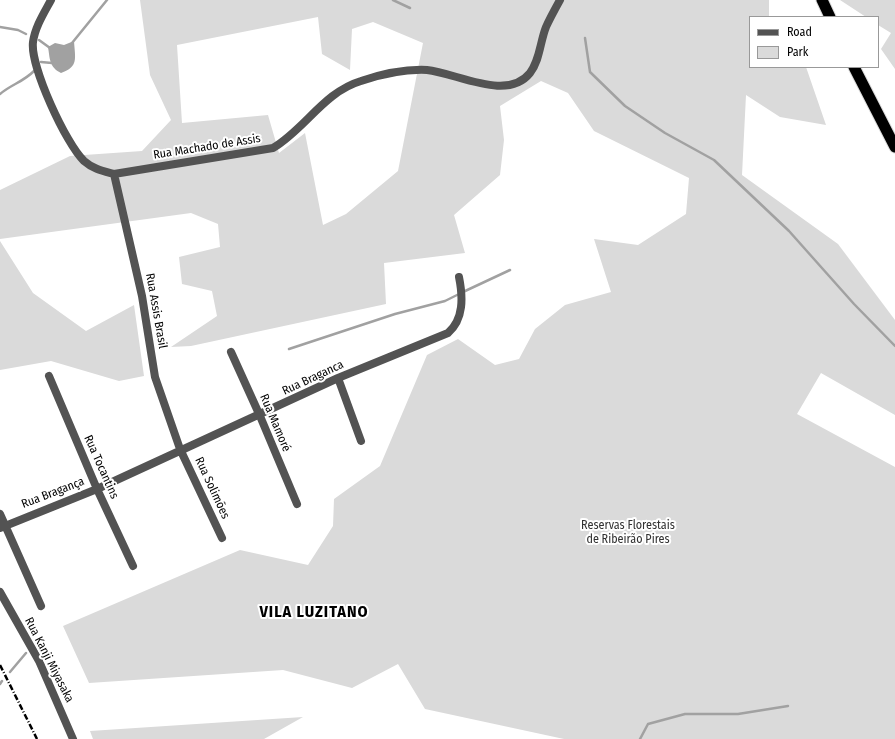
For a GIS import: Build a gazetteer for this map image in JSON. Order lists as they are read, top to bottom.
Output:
{
  "streets": {
    "street": [
      "Rua Machado de Assis",
      "Rua Assis Brasil",
      "Rua Braganca",
      "Rua Mamoré",
      "Rua Tocantins",
      "Rua Solimões",
      "Rua Bragança",
      "Rua Kanji Miyasaka"
    ]
  },
  "crossings": [
    ["Rua Machado de Assis", "Rua Assis Brasil"],
    ["Rua Assis Brasil", "Rua Braganca"],
    ["Rua Assis Brasil", "Rua Solimões"],
    ["Rua Assis Brasil", "Rua Bragança"],
    ["Rua Braganca", "Rua Mamoré"],
    ["Rua Braganca", "Rua Solimões"],
    ["Rua Braganca", "Rua Bragança"],
    ["Rua Tocantins", "Rua Bragança"],
    ["Rua Solimões", "Rua Bragança"]
  ],
  "districts": ["VILA LUZITANO"],
  "parks": ["Reservas Florestais de Ribeirão Pires"],
  "legend": ["Road", "Park"]
}
